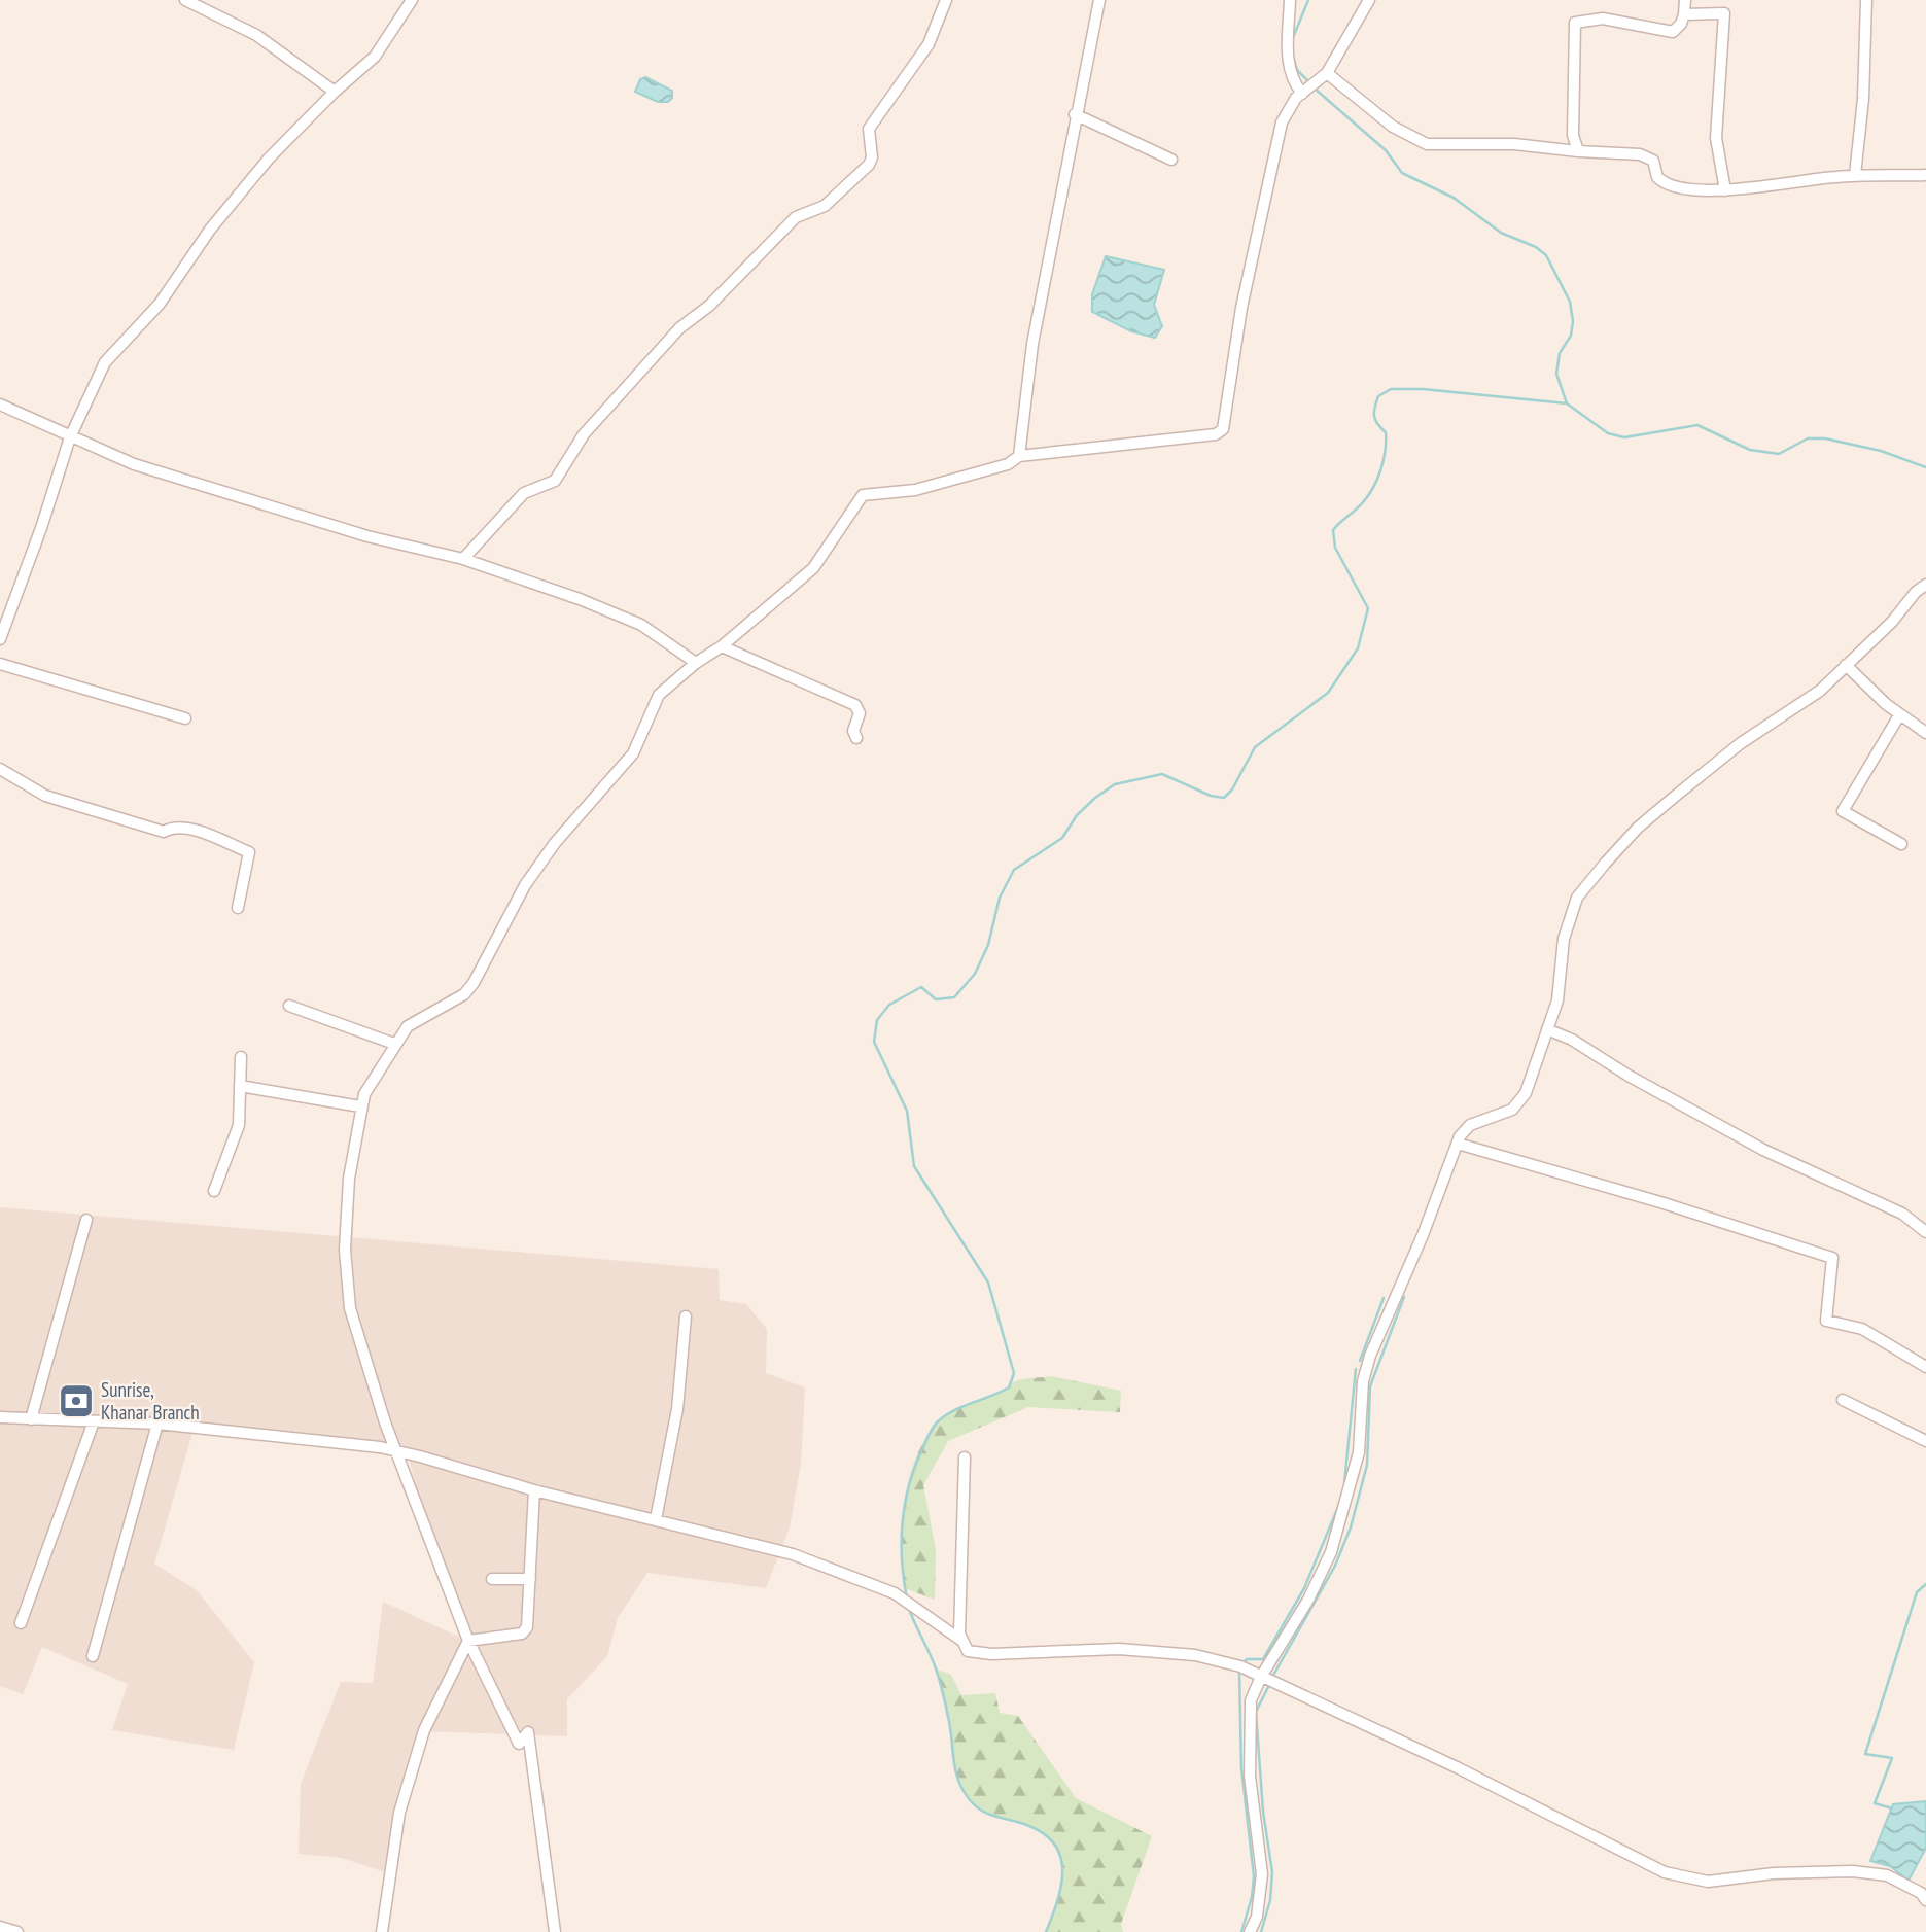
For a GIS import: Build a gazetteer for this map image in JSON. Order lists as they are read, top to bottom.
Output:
{
  "places": {
    "bank": ["Sunrise, Khanar Branch"]
  }
}
